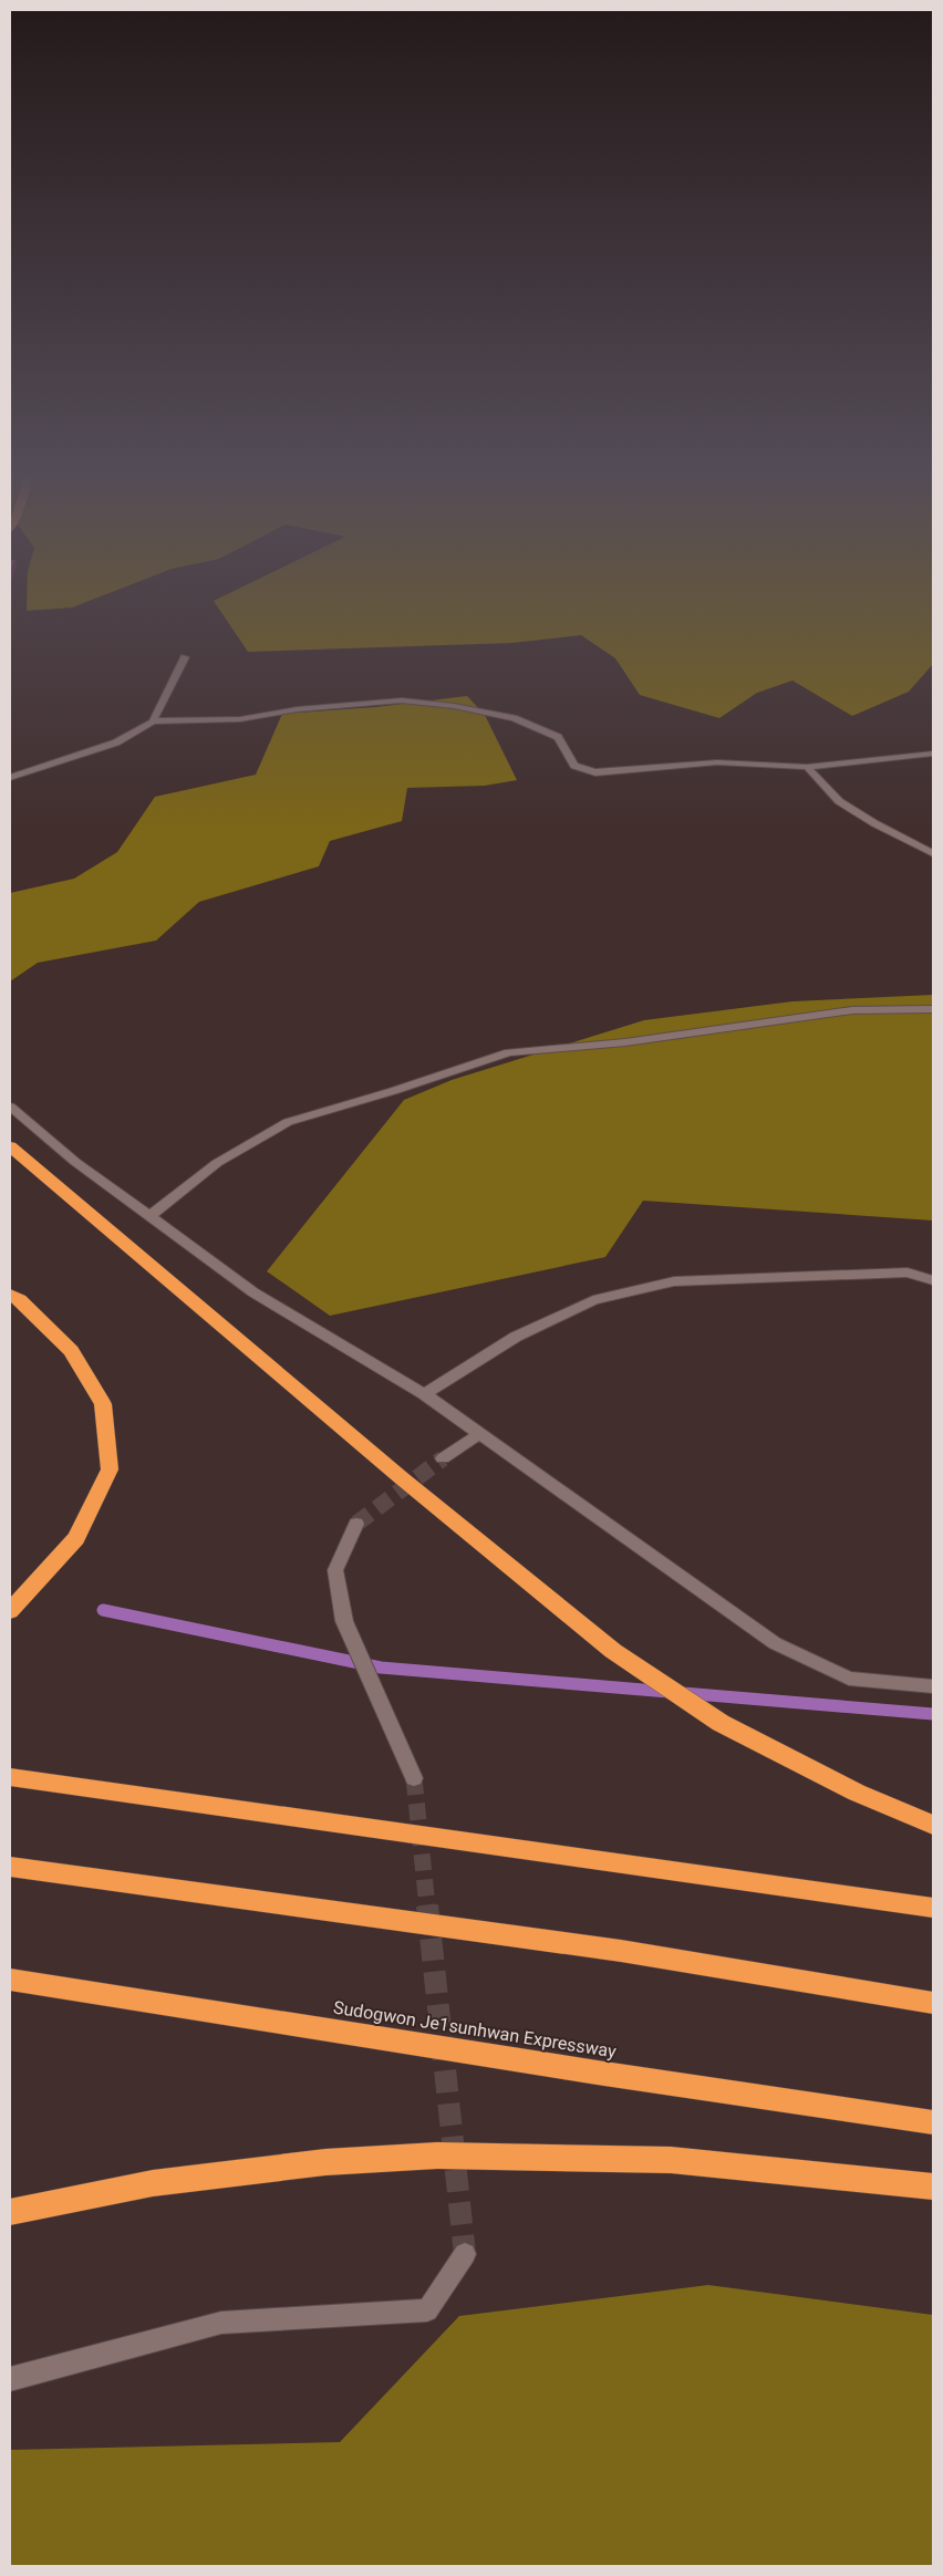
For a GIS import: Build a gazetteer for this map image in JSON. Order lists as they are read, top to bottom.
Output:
{
  "streets": {
    "highway": ["Sudogwon Je1sunhwan Expressway"]
  }
}
